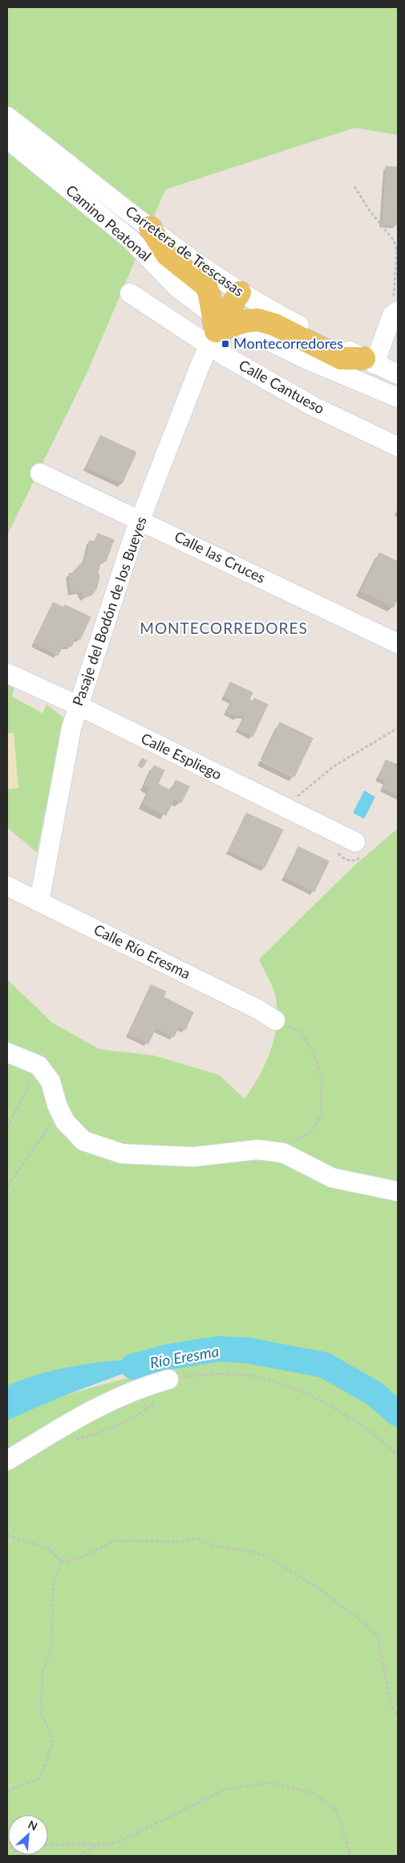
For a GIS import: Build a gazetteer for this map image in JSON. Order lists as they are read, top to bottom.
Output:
{
  "streets": {
    "street": [
      "Camino Peatonal",
      "Carretera de Trescasas",
      "Calle Cantueso",
      "Calle las Cruces",
      "Pasaje del Bodón de los Bueyes",
      "Calle Espliego",
      "Calle Río Eresma"
    ]
  },
  "crossings": [
    ["Calle Cantueso", "Pasaje del Bodón de los Bueyes"],
    ["Calle las Cruces", "Pasaje del Bodón de los Bueyes"],
    ["Pasaje del Bodón de los Bueyes", "Calle Espliego"],
    ["Pasaje del Bodón de los Bueyes", "Calle Río Eresma"]
  ],
  "districts": ["MONTECORREDORES"],
  "water": ["Río Eresma"],
  "places": {
    "transit": ["Montecorredores"]
  },
  "north": "top right"
}
